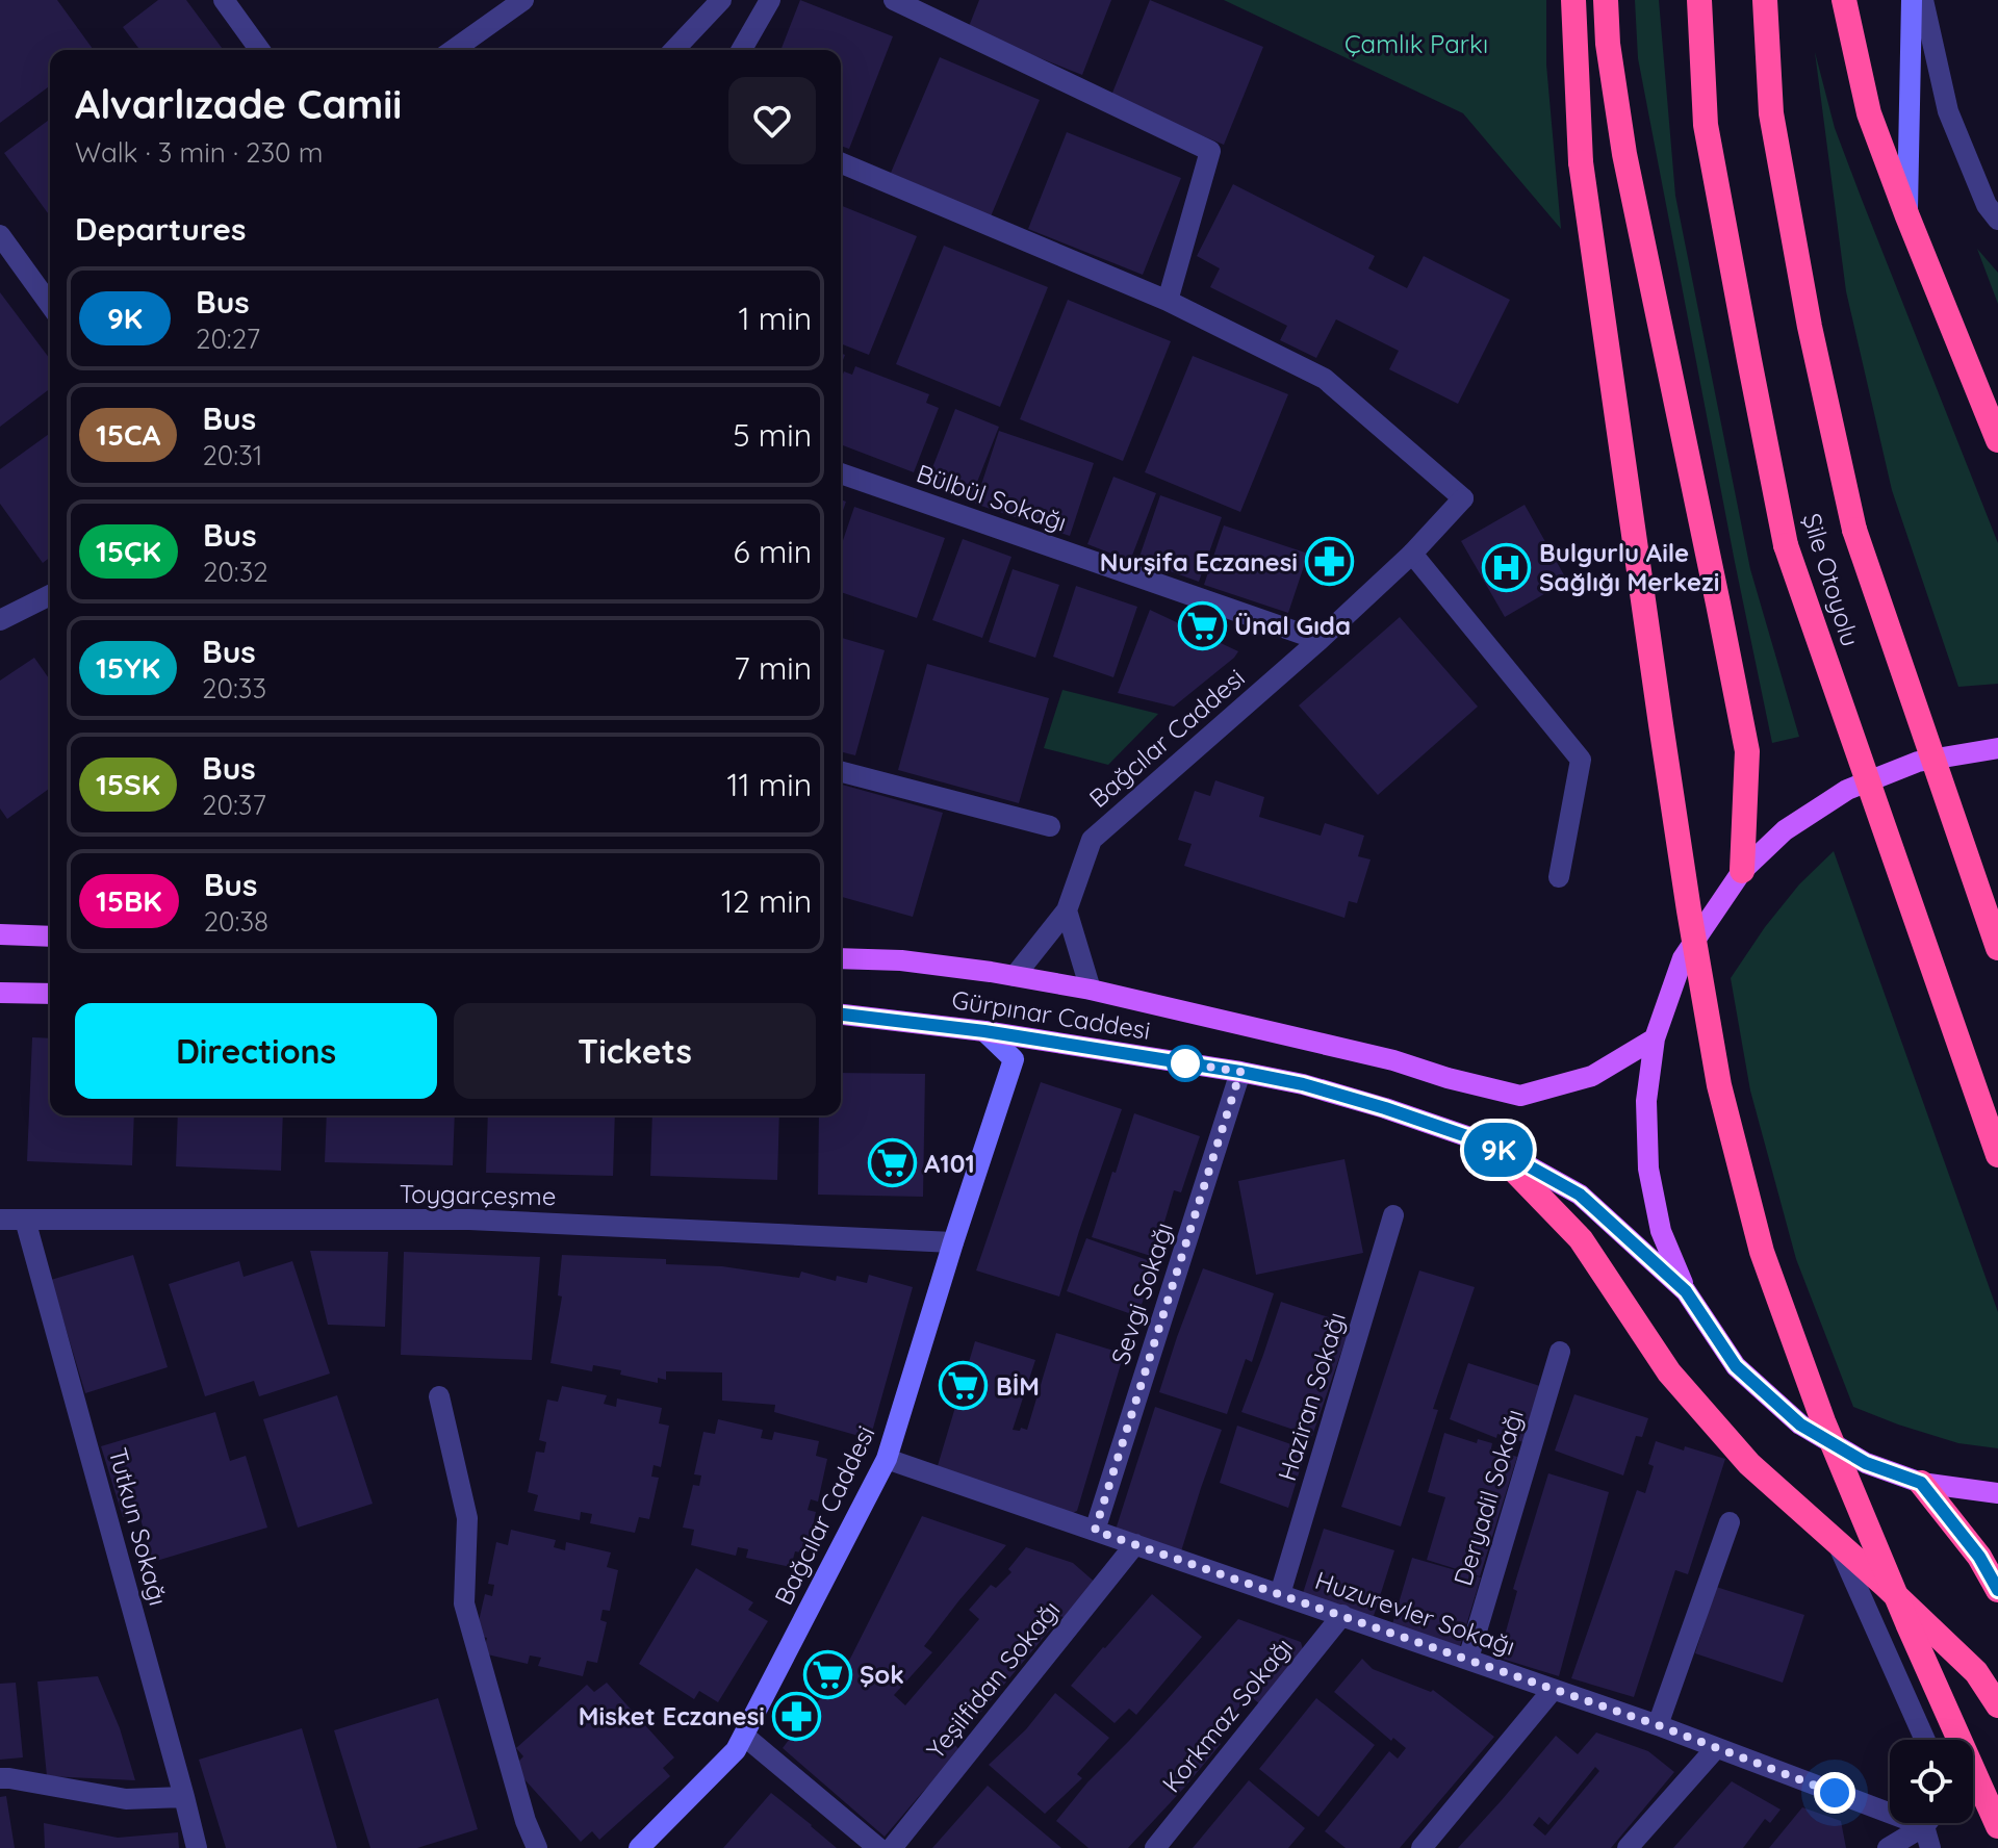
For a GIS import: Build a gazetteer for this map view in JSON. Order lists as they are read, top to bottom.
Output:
{
  "streets": {
    "highway": ["Şile Otoyolu"],
    "main road": ["Gürpınar Caddesi"],
    "street": [
      "Bülbül Sokağı",
      "Bağcılar Caddesi",
      "Toygarçeşme",
      "Sevgi Sokağı",
      "Haziran Sokağı",
      "Deryadil Sokağı",
      "Tutkun Sokağı",
      "Huzurevler Sokağı",
      "Yeşilfidan Sokağı",
      "Korkmaz Sokağı"
    ]
  },
  "crossings": [
    ["Bülbül Sokağı", "Bağcılar Caddesi"],
    ["Bağcılar Caddesi", "Gürpınar Caddesi"],
    ["Bağcılar Caddesi", "Toygarçeşme"],
    ["Bağcılar Caddesi", "Huzurevler Sokağı"],
    ["Gürpınar Caddesi", "Sevgi Sokağı"],
    ["Toygarçeşme", "Tutkun Sokağı"],
    ["Sevgi Sokağı", "Huzurevler Sokağı"],
    ["Haziran Sokağı", "Huzurevler Sokağı"],
    ["Deryadil Sokağı", "Huzurevler Sokağı"],
    ["Huzurevler Sokağı", "Yeşilfidan Sokağı"],
    ["Huzurevler Sokağı", "Korkmaz Sokağı"]
  ],
  "parks": ["Çamlık Parkı"],
  "places": {
    "pharmacy": ["Nurşifa Eczanesi", "Misket Eczanesi"],
    "hospital": ["Bulgurlu Aile Sağlığı Merkezi"],
    "supermarket": [
      "Ünal Gıda",
      "A101",
      "BİM",
      "Şok"
    ]
  },
  "lines": ["bus line 9K"],
  "page": {
    "on_map": "9K",
    "heading": [
      ["Alvarlızade Camii", "Walk · 3 min · 230 m"],
      "Departures"
    ],
    "list": [
      {
        "mark": "9K",
        "name": "Bus",
        "note": "20:27",
        "value": "1 min"
      },
      {
        "mark": "15CA",
        "name": "Bus",
        "note": "20:31",
        "value": "5 min"
      },
      {
        "mark": "15ÇK",
        "name": "Bus",
        "note": "20:32",
        "value": "6 min"
      },
      {
        "mark": "15YK",
        "name": "Bus",
        "note": "20:33",
        "value": "7 min"
      },
      {
        "mark": "15SK",
        "name": "Bus",
        "note": "20:37",
        "value": "11 min"
      },
      {
        "mark": "15BK",
        "name": "Bus",
        "note": "20:38",
        "value": "12 min"
      }
    ],
    "buttons": ["Directions", "Tickets"]
  }
}
